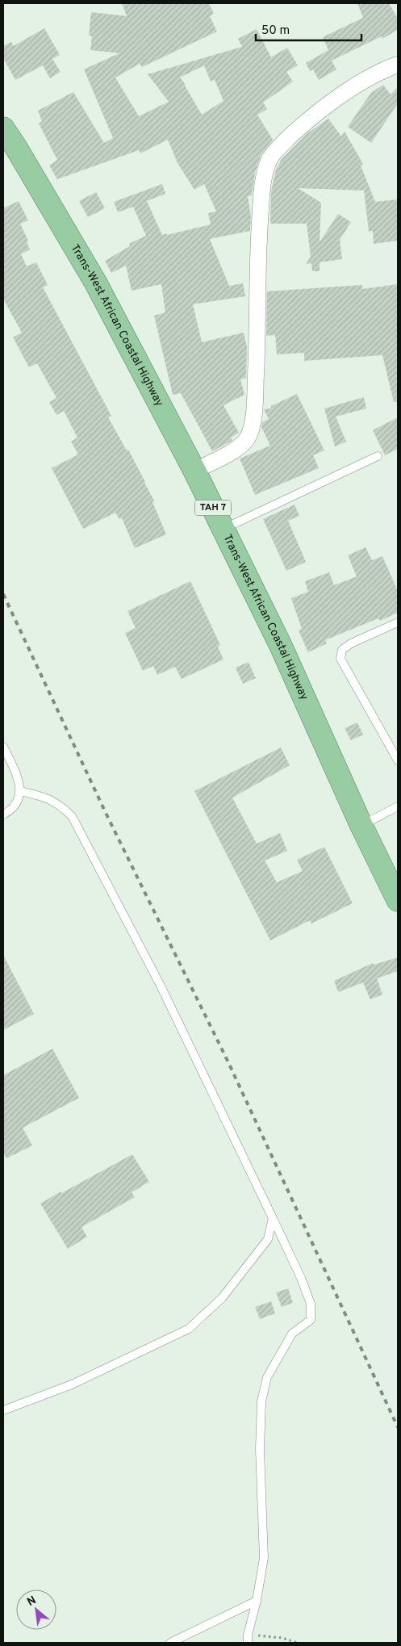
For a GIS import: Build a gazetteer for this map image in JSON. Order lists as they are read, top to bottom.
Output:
{
  "streets": {
    "highway": ["Trans-West African Coastal Highway", "TAH 7"]
  },
  "scale_bar": "50 m",
  "north": "top left"
}
